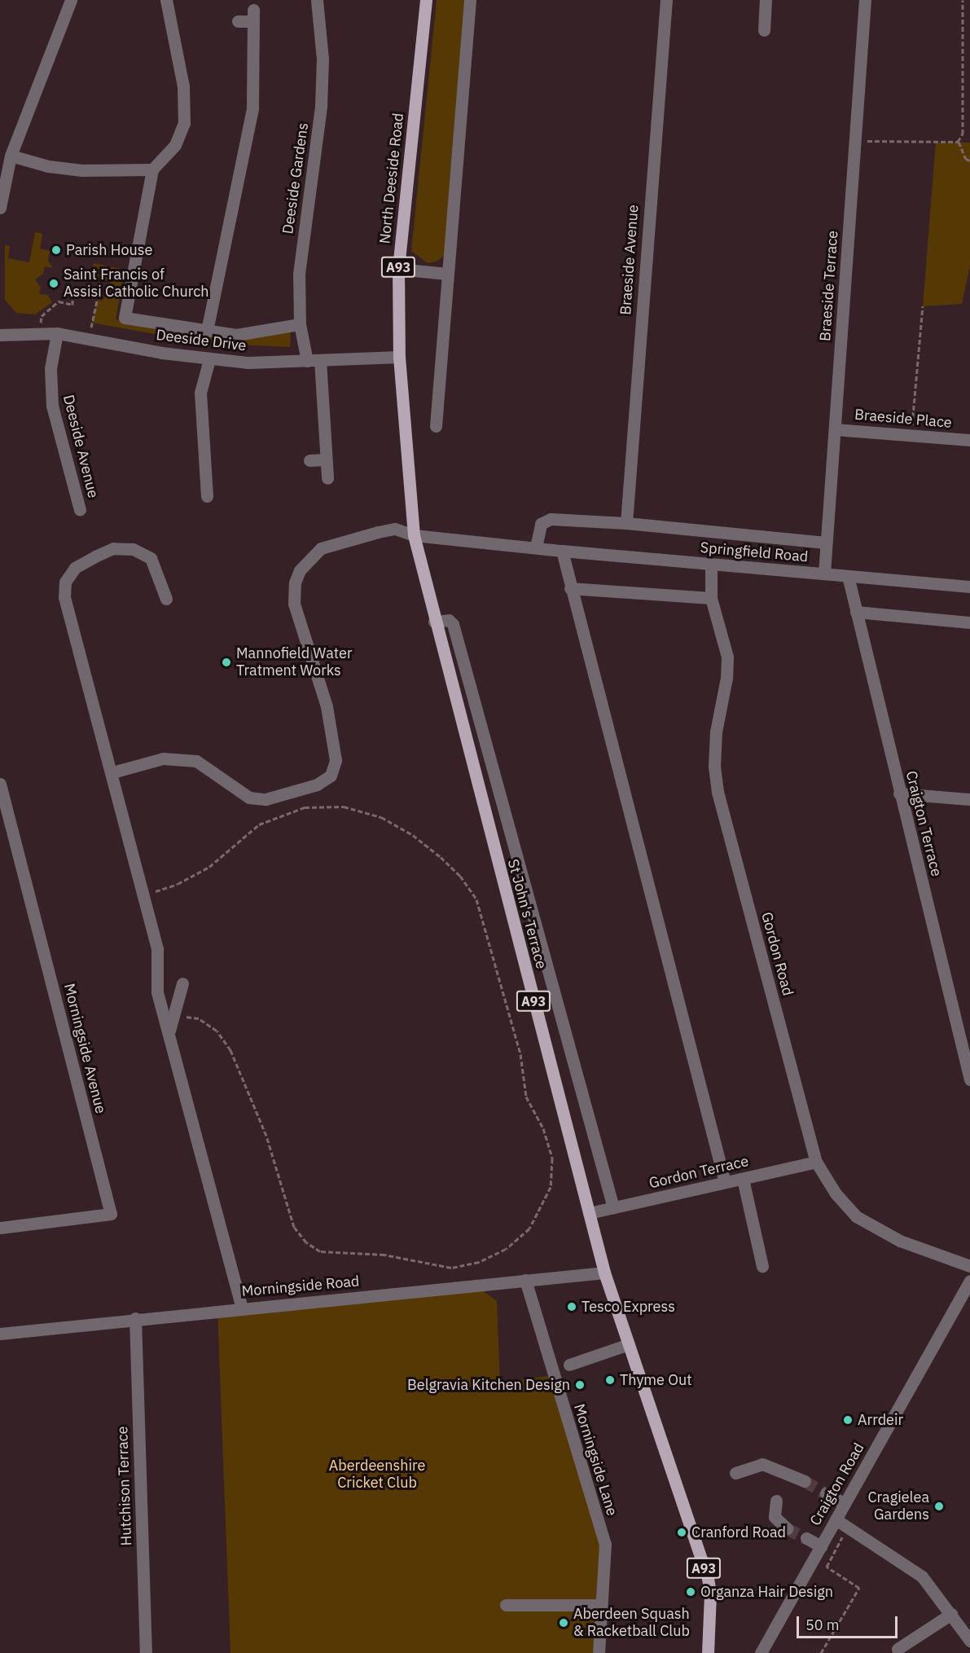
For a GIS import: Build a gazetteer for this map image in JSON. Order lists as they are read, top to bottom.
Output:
{
  "streets": {
    "main road": ["North Deeside Road", "A93", "St John's Terrace"],
    "street": [
      "Deeside Gardens",
      "Braeside Avenue",
      "Braeside Terrace",
      "Deeside Drive",
      "Braeside Place",
      "Deeside Avenue",
      "Springfield Road",
      "Craigton Terrace",
      "Gordon Road",
      "Morningside Avenue",
      "Gordon Terrace",
      "Morningside Road",
      "Morningside Lane",
      "Craigton Road",
      "Hutchison Terrace"
    ]
  },
  "crossings": [
    ["Deeside Gardens", "Deeside Drive"],
    ["North Deeside Road", "Deeside Drive"],
    ["North Deeside Road", "Springfield Road"],
    ["North Deeside Road", "St John's Terrace"],
    ["Braeside Avenue", "Springfield Road"],
    ["A93", "St John's Terrace"],
    ["A93", "Morningside Road"],
    ["Braeside Terrace", "Braeside Place"],
    ["Braeside Terrace", "Springfield Road"],
    ["Deeside Drive", "Deeside Avenue"],
    ["Springfield Road", "Craigton Terrace"],
    ["Springfield Road", "St John's Terrace"],
    ["Springfield Road", "Gordon Road"],
    ["St John's Terrace", "Gordon Terrace"],
    ["St John's Terrace", "Morningside Road"],
    ["Gordon Road", "Gordon Terrace"],
    ["Morningside Road", "Morningside Lane"],
    ["Morningside Road", "Hutchison Terrace"]
  ],
  "parks": ["Aberdeenshire Cricket Club"],
  "places": [
    "Parish House",
    "Saint Francis of Assisi Catholic Church",
    "Mannofield Water Tratment Works",
    "Tesco Express",
    "Thyme Out",
    "Belgravia Kitchen Design",
    "Arrdeir",
    "Cragielea Gardens",
    "Cranford Road",
    "Organza Hair Design",
    "Aberdeen Squash & Racketball Club"
  ],
  "scale_bar": "50 m"
}
